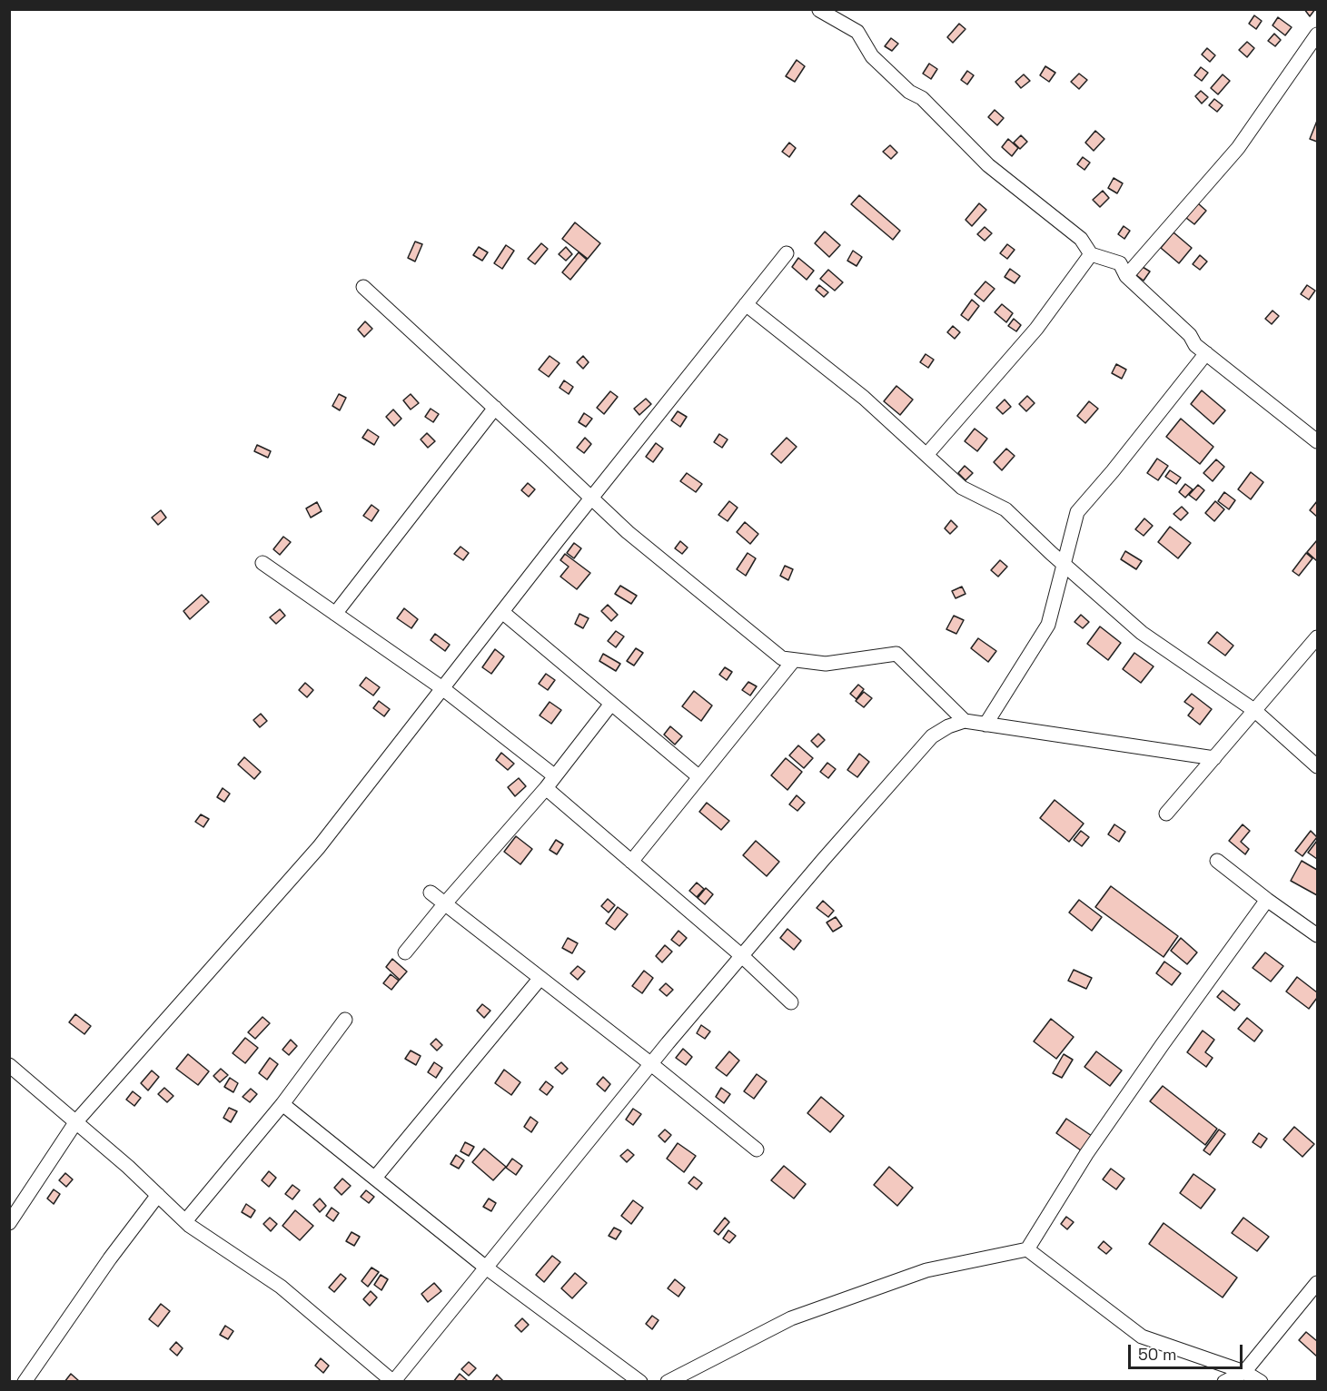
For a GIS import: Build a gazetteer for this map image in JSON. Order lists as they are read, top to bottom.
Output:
{
  "scale_bar": "50 m"
}
